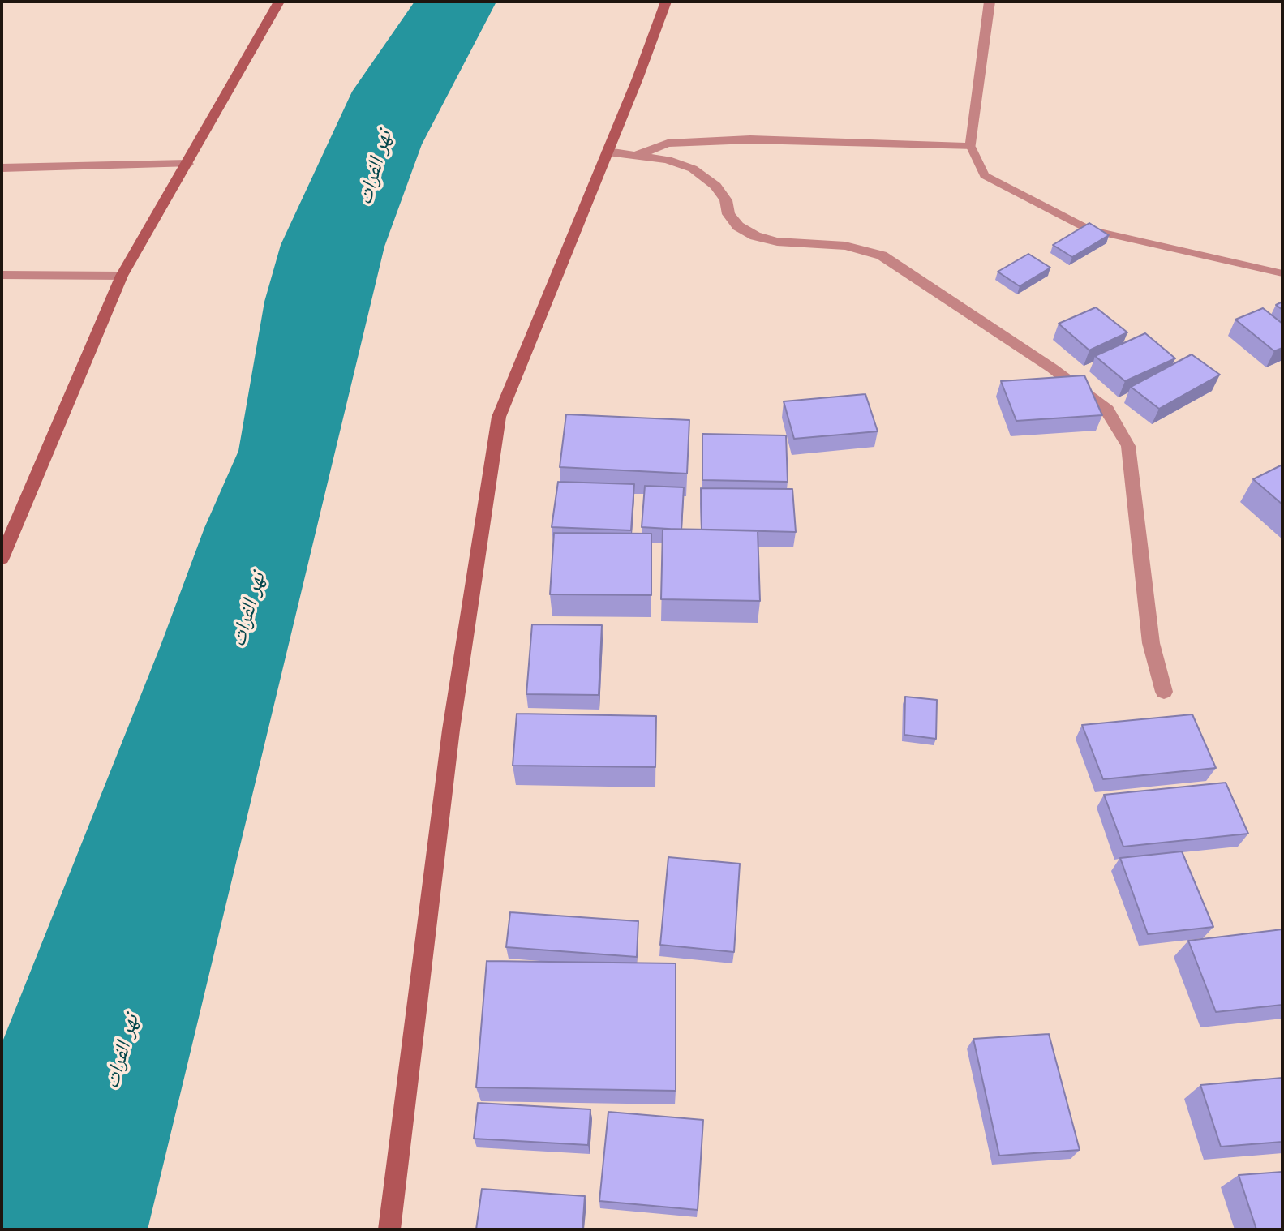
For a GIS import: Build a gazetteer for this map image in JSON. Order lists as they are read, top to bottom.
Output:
{
  "water": ["نهر الفرات"]
}
